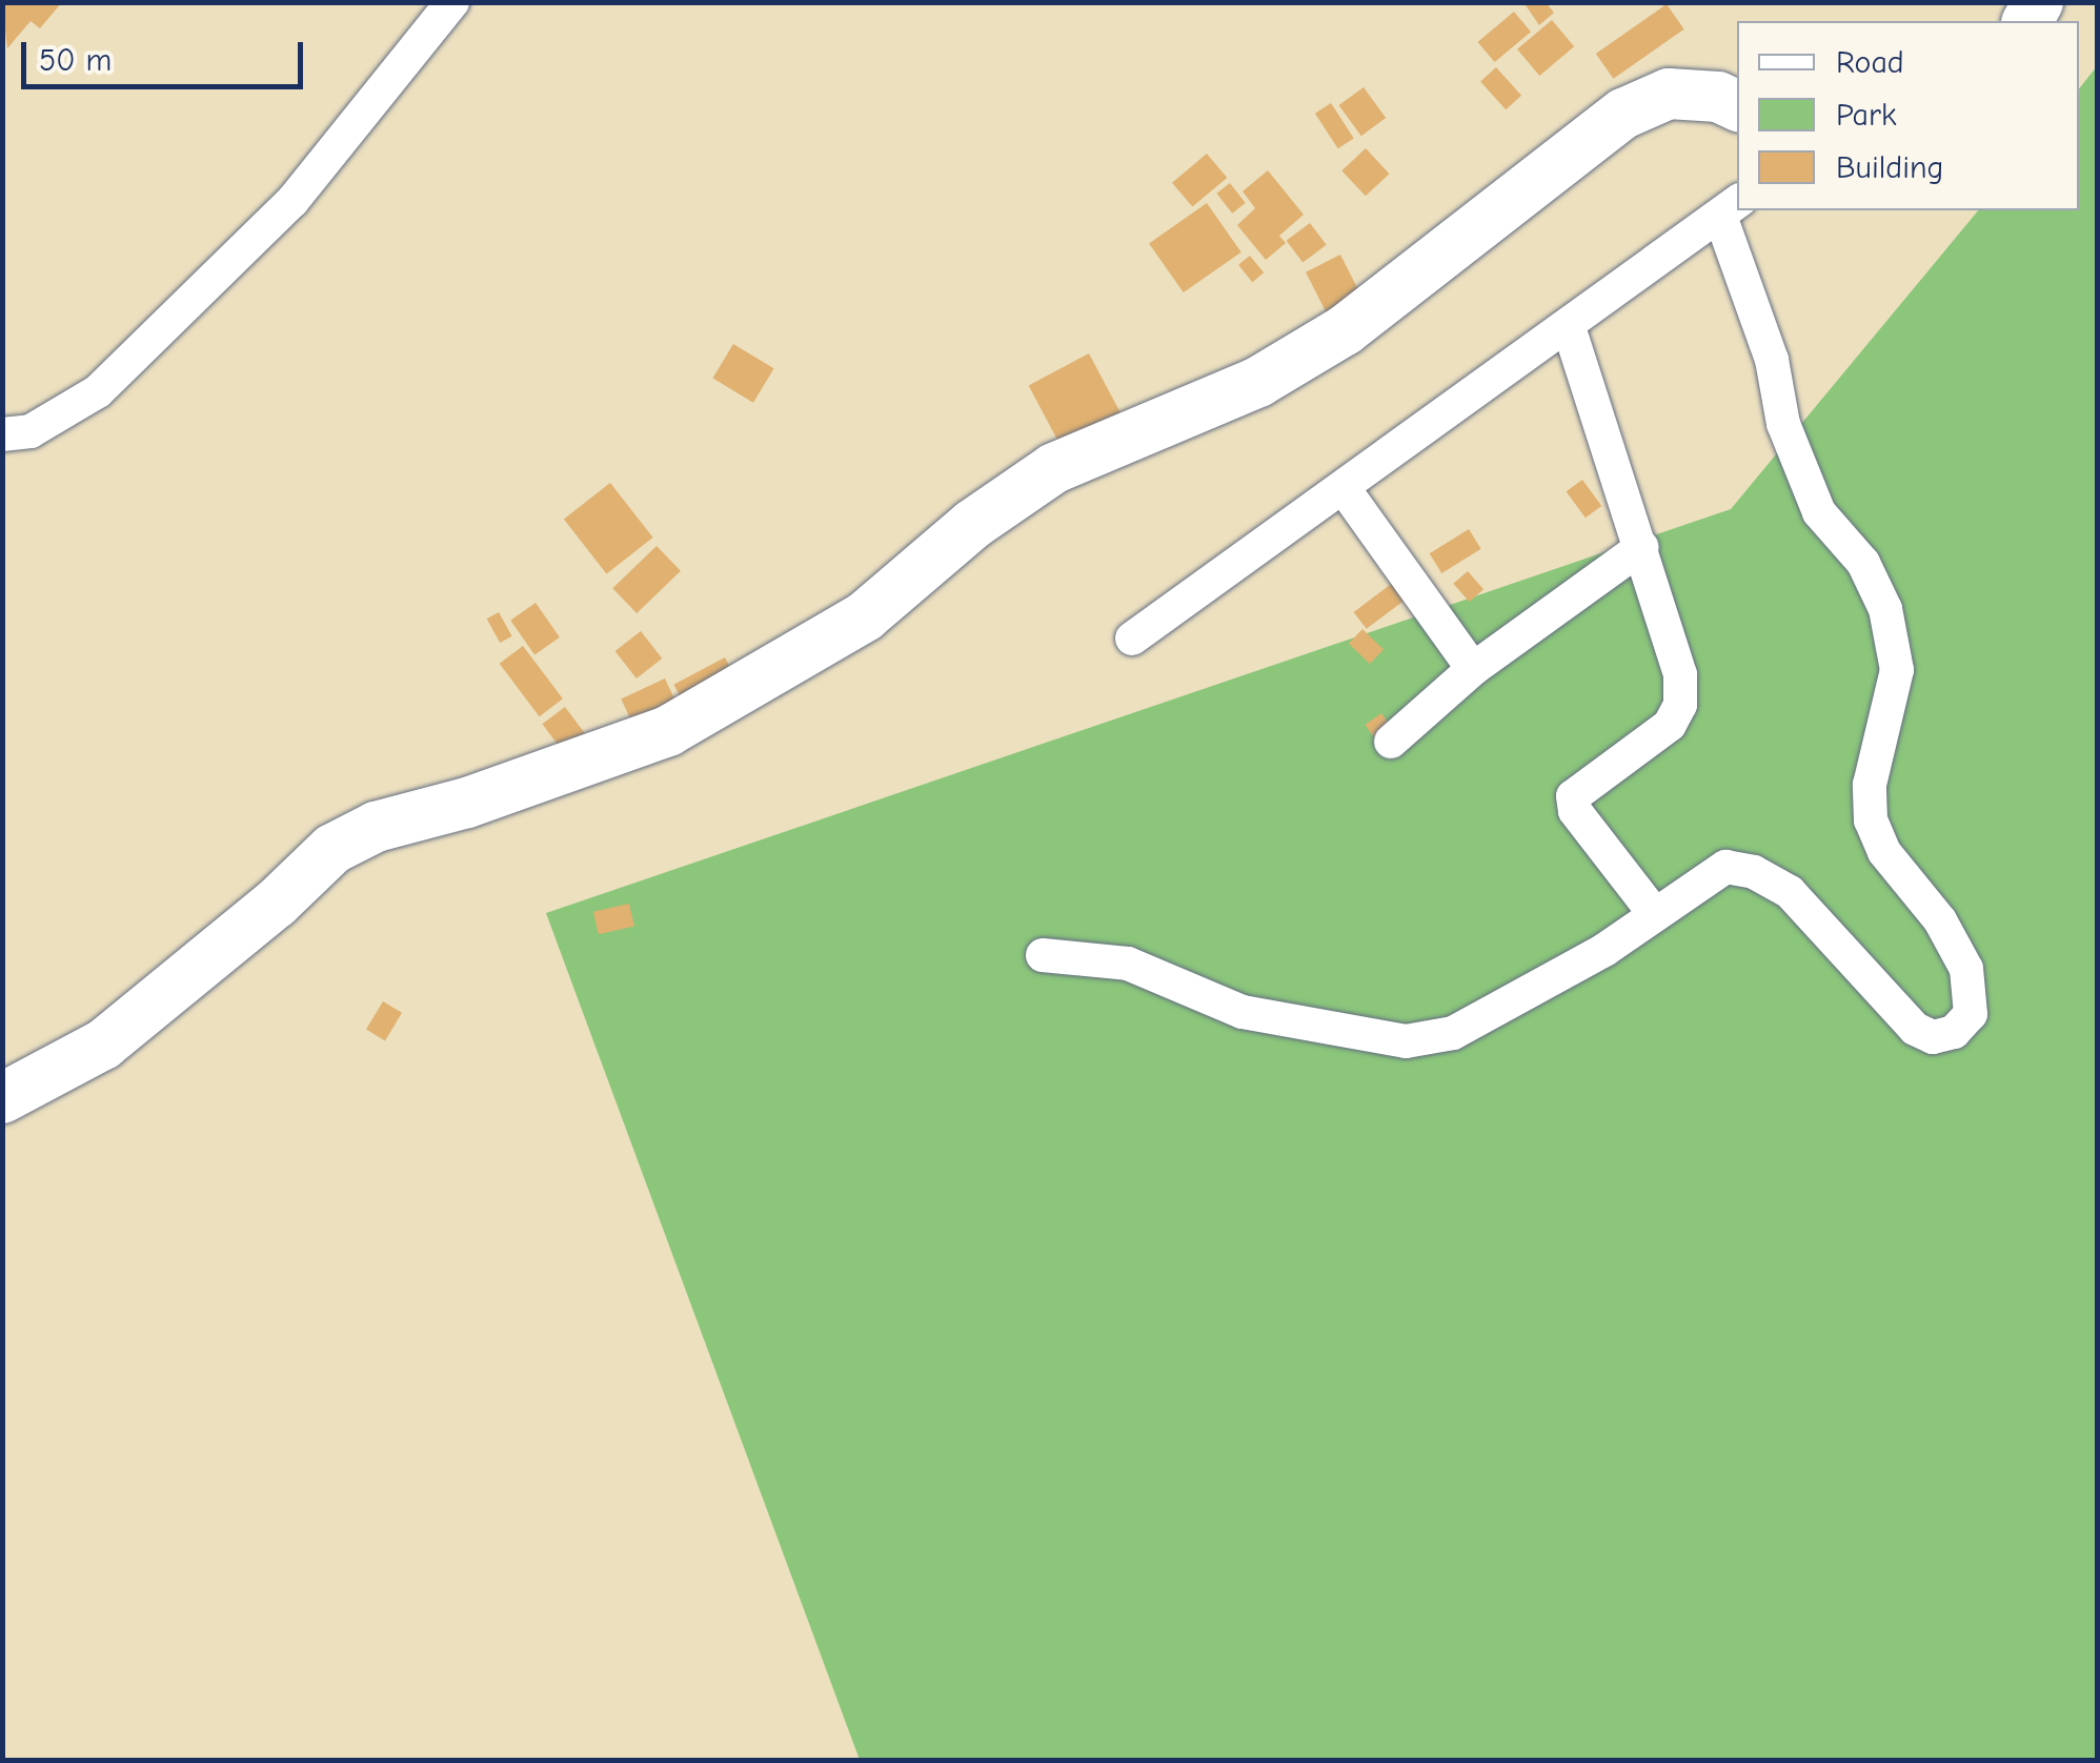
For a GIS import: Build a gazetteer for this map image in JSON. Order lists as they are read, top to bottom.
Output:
{
  "legend": ["Road", "Park", "Building"],
  "scale_bar": "50 m"
}
